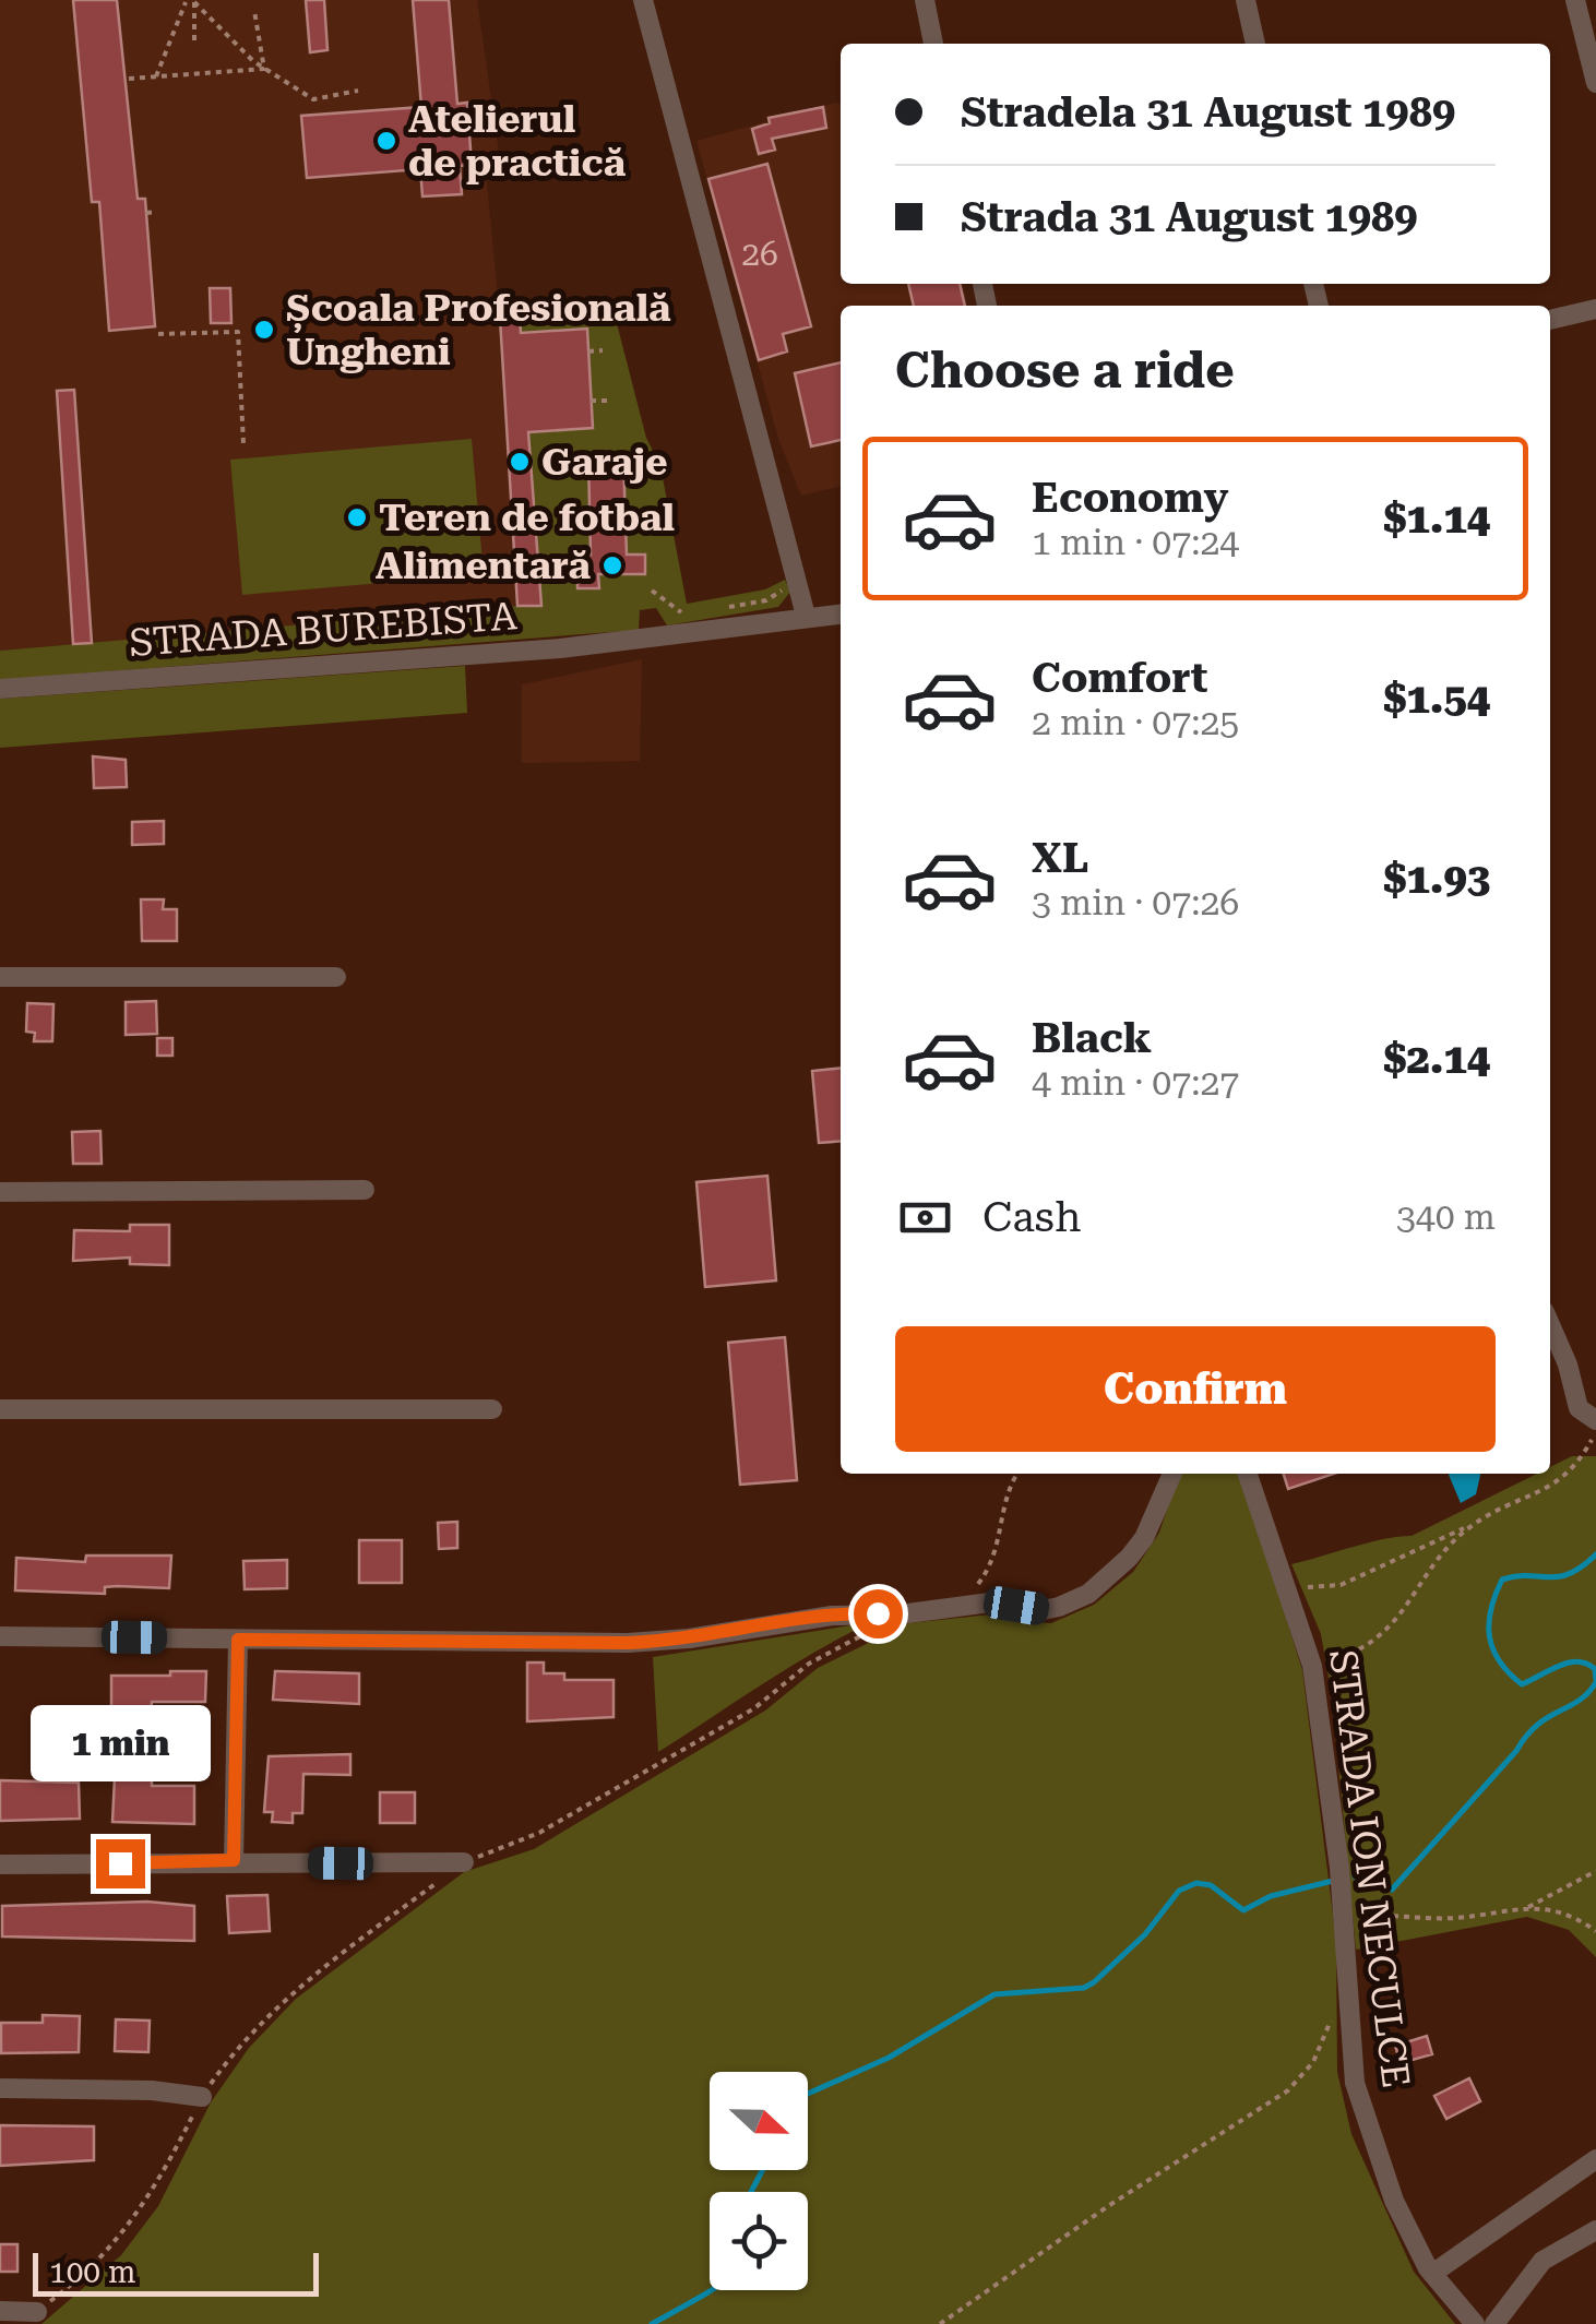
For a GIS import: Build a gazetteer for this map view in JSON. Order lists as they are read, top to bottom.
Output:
{
  "streets": {
    "street": ["STRADA BUREBISTA", "STRADA ION NECULCE"]
  },
  "places": [
    "Atelierul de practică",
    "Școala Profesională Ungheni",
    "Garaje",
    "Teren de fotbal",
    "Alimentară"
  ],
  "house_numbers": ["26"],
  "scale_bar": "100 m",
  "north": "right",
  "page": {
    "banner": ["Stradela 31 August 1989", "Strada 31 August 1989"],
    "heading": "Choose a ride",
    "list": [
      {
        "name": "Economy",
        "note": "1 min · 07:24",
        "value": "$1.14"
      },
      {
        "name": "Comfort",
        "note": "2 min · 07:25",
        "value": "$1.54"
      },
      {
        "name": "XL",
        "note": "3 min · 07:26",
        "value": "$1.93"
      },
      {
        "name": "Black",
        "note": "4 min · 07:27",
        "value": "$2.14"
      }
    ],
    "pay": ["Cash", "340 m"],
    "buttons": "Confirm",
    "bubble": "1 min",
    "scale": "100 m"
  }
}
